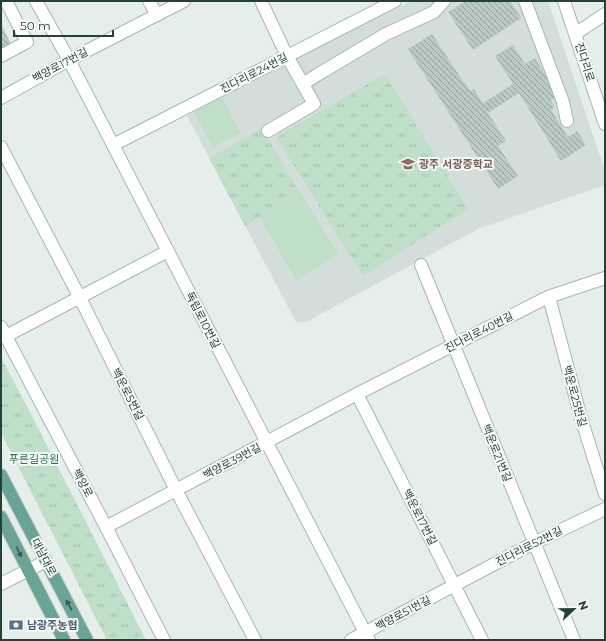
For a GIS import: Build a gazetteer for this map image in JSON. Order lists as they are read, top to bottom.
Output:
{
  "streets": {
    "main road": ["대남대로"],
    "street": [
      "진다리로",
      "백양로17번길",
      "진다리로24번길",
      "독립로10번길",
      "진다리로40번길",
      "백운로5번길",
      "백운로25번길",
      "백운로21번길",
      "백양로39번길",
      "백양로",
      "백운로17번길",
      "진다리로52번길",
      "백양로51번길"
    ]
  },
  "crossings": [
    ["백양로17번길", "독립로10번길"],
    ["진다리로24번길", "독립로10번길"],
    ["독립로10번길", "백양로39번길"],
    ["독립로10번길", "백양로51번길"],
    ["진다리로40번길", "백운로25번길"],
    ["진다리로40번길", "백운로21번길"],
    ["진다리로40번길", "백양로39번길"],
    ["진다리로40번길", "백운로17번길"],
    ["백운로5번길", "백양로39번길"],
    ["백운로21번길", "진다리로52번길"],
    ["백양로39번길", "백양로"],
    ["백양로39번길", "백운로17번길"],
    ["백운로17번길", "진다리로52번길"],
    ["백운로17번길", "백양로51번길"],
    ["진다리로52번길", "백양로51번길"]
  ],
  "parks": ["푸른길공원"],
  "places": {
    "school or university": ["광주 서광중학교"],
    "bank": ["남광주농협"]
  },
  "scale_bar": "50 m",
  "north": "right"
}
